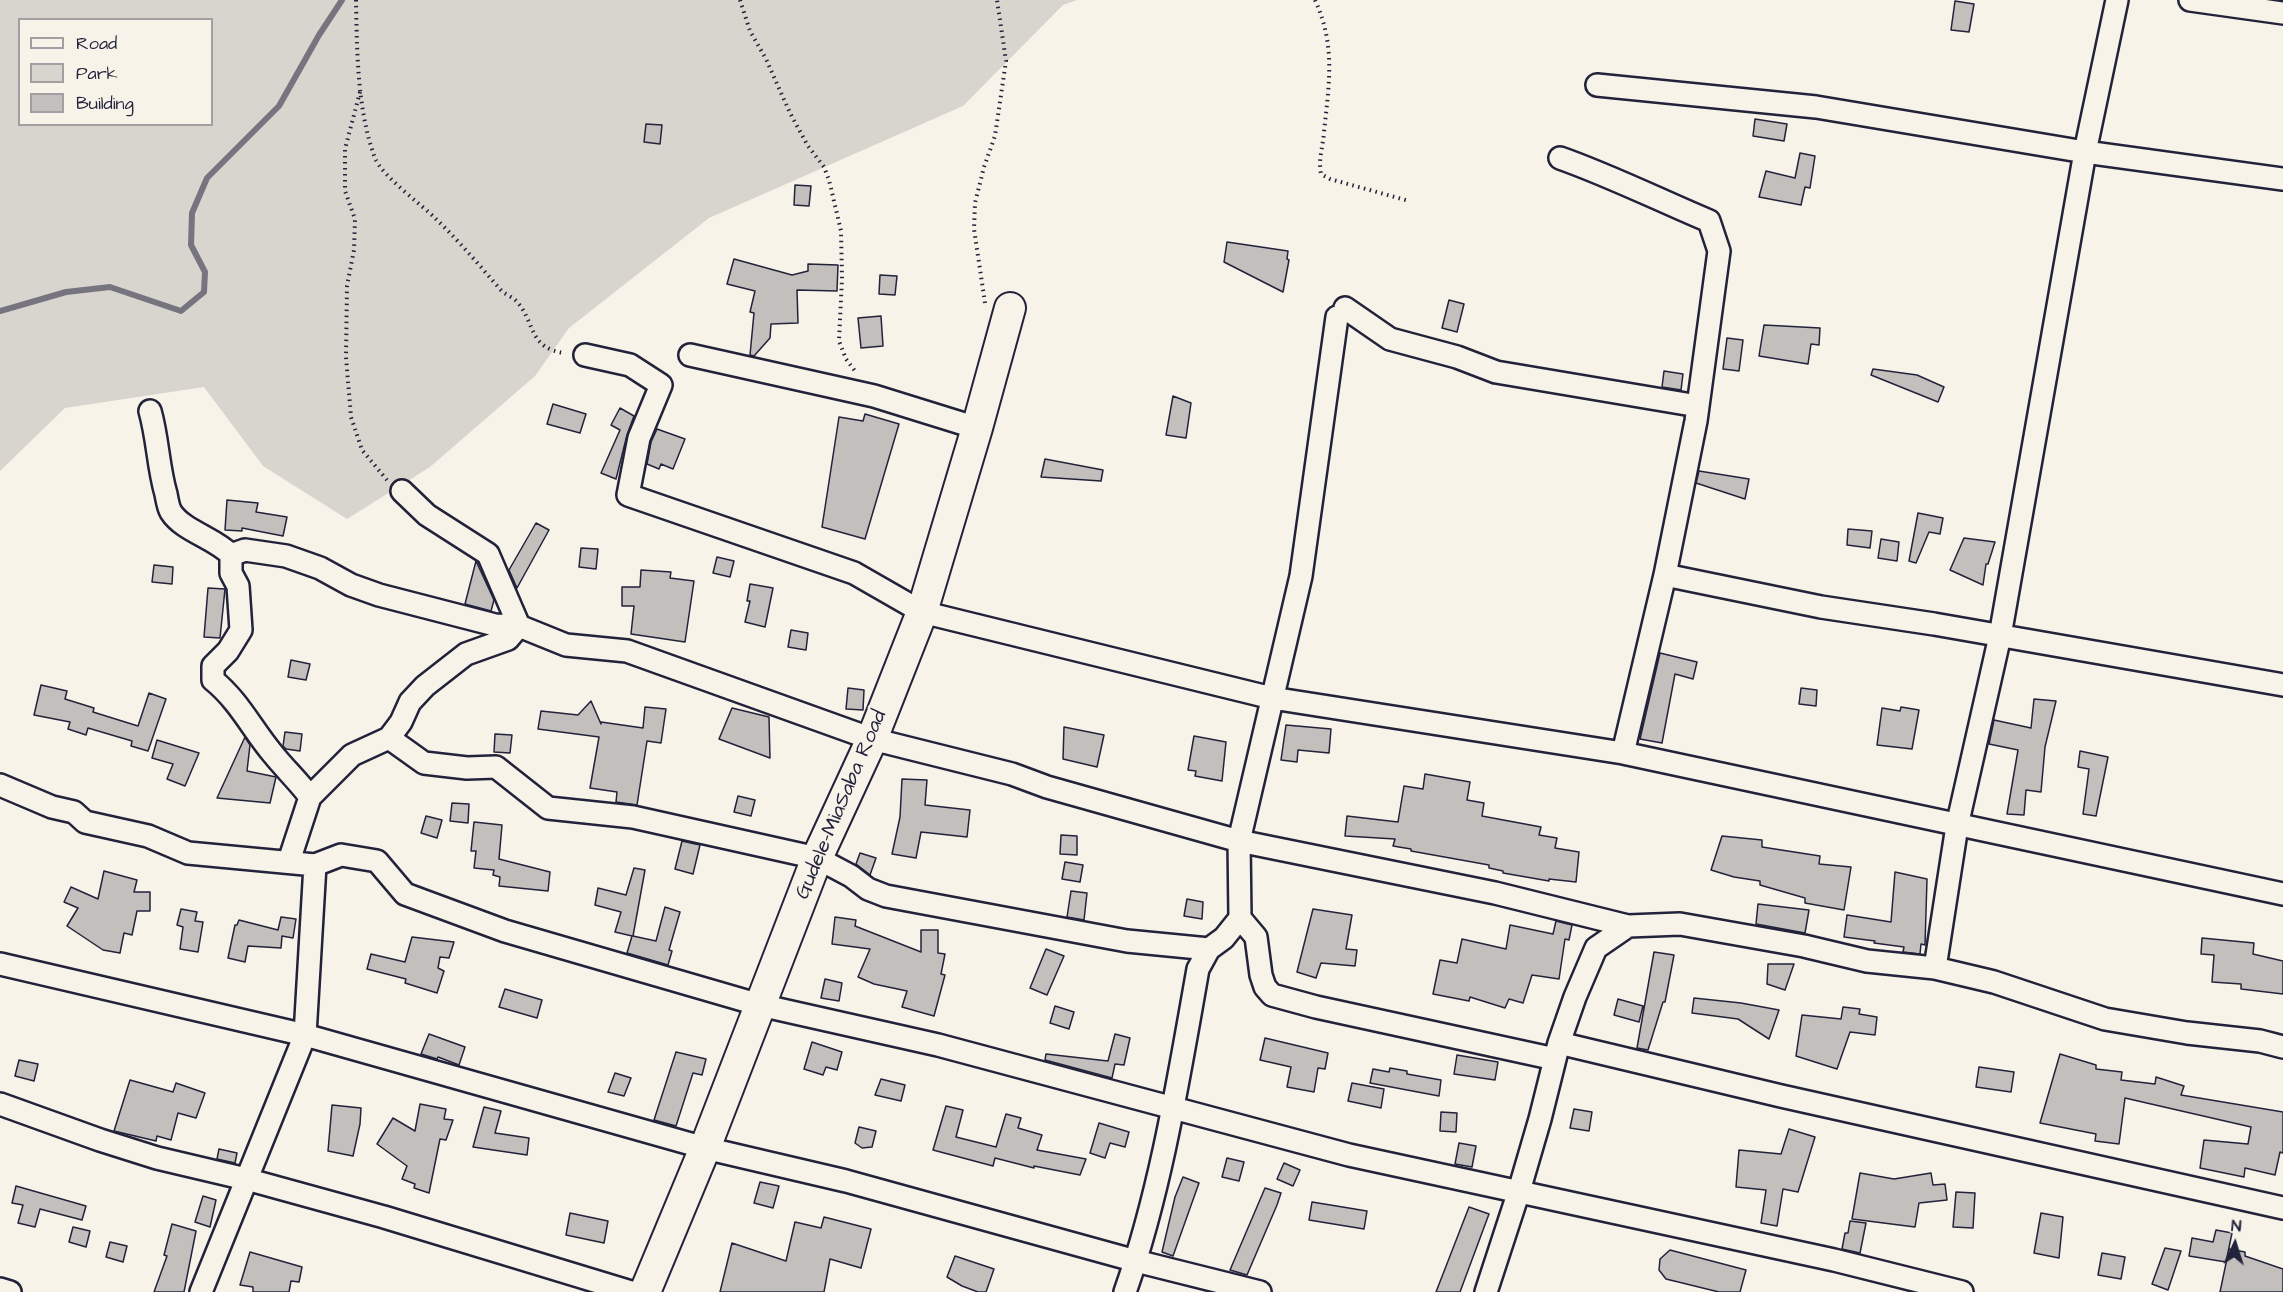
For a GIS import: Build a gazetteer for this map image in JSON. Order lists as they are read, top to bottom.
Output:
{
  "streets": {
    "street": ["Gudele-MiaSaba Road"]
  },
  "legend": ["Road", "Park", "Building"],
  "north": "top"
}
